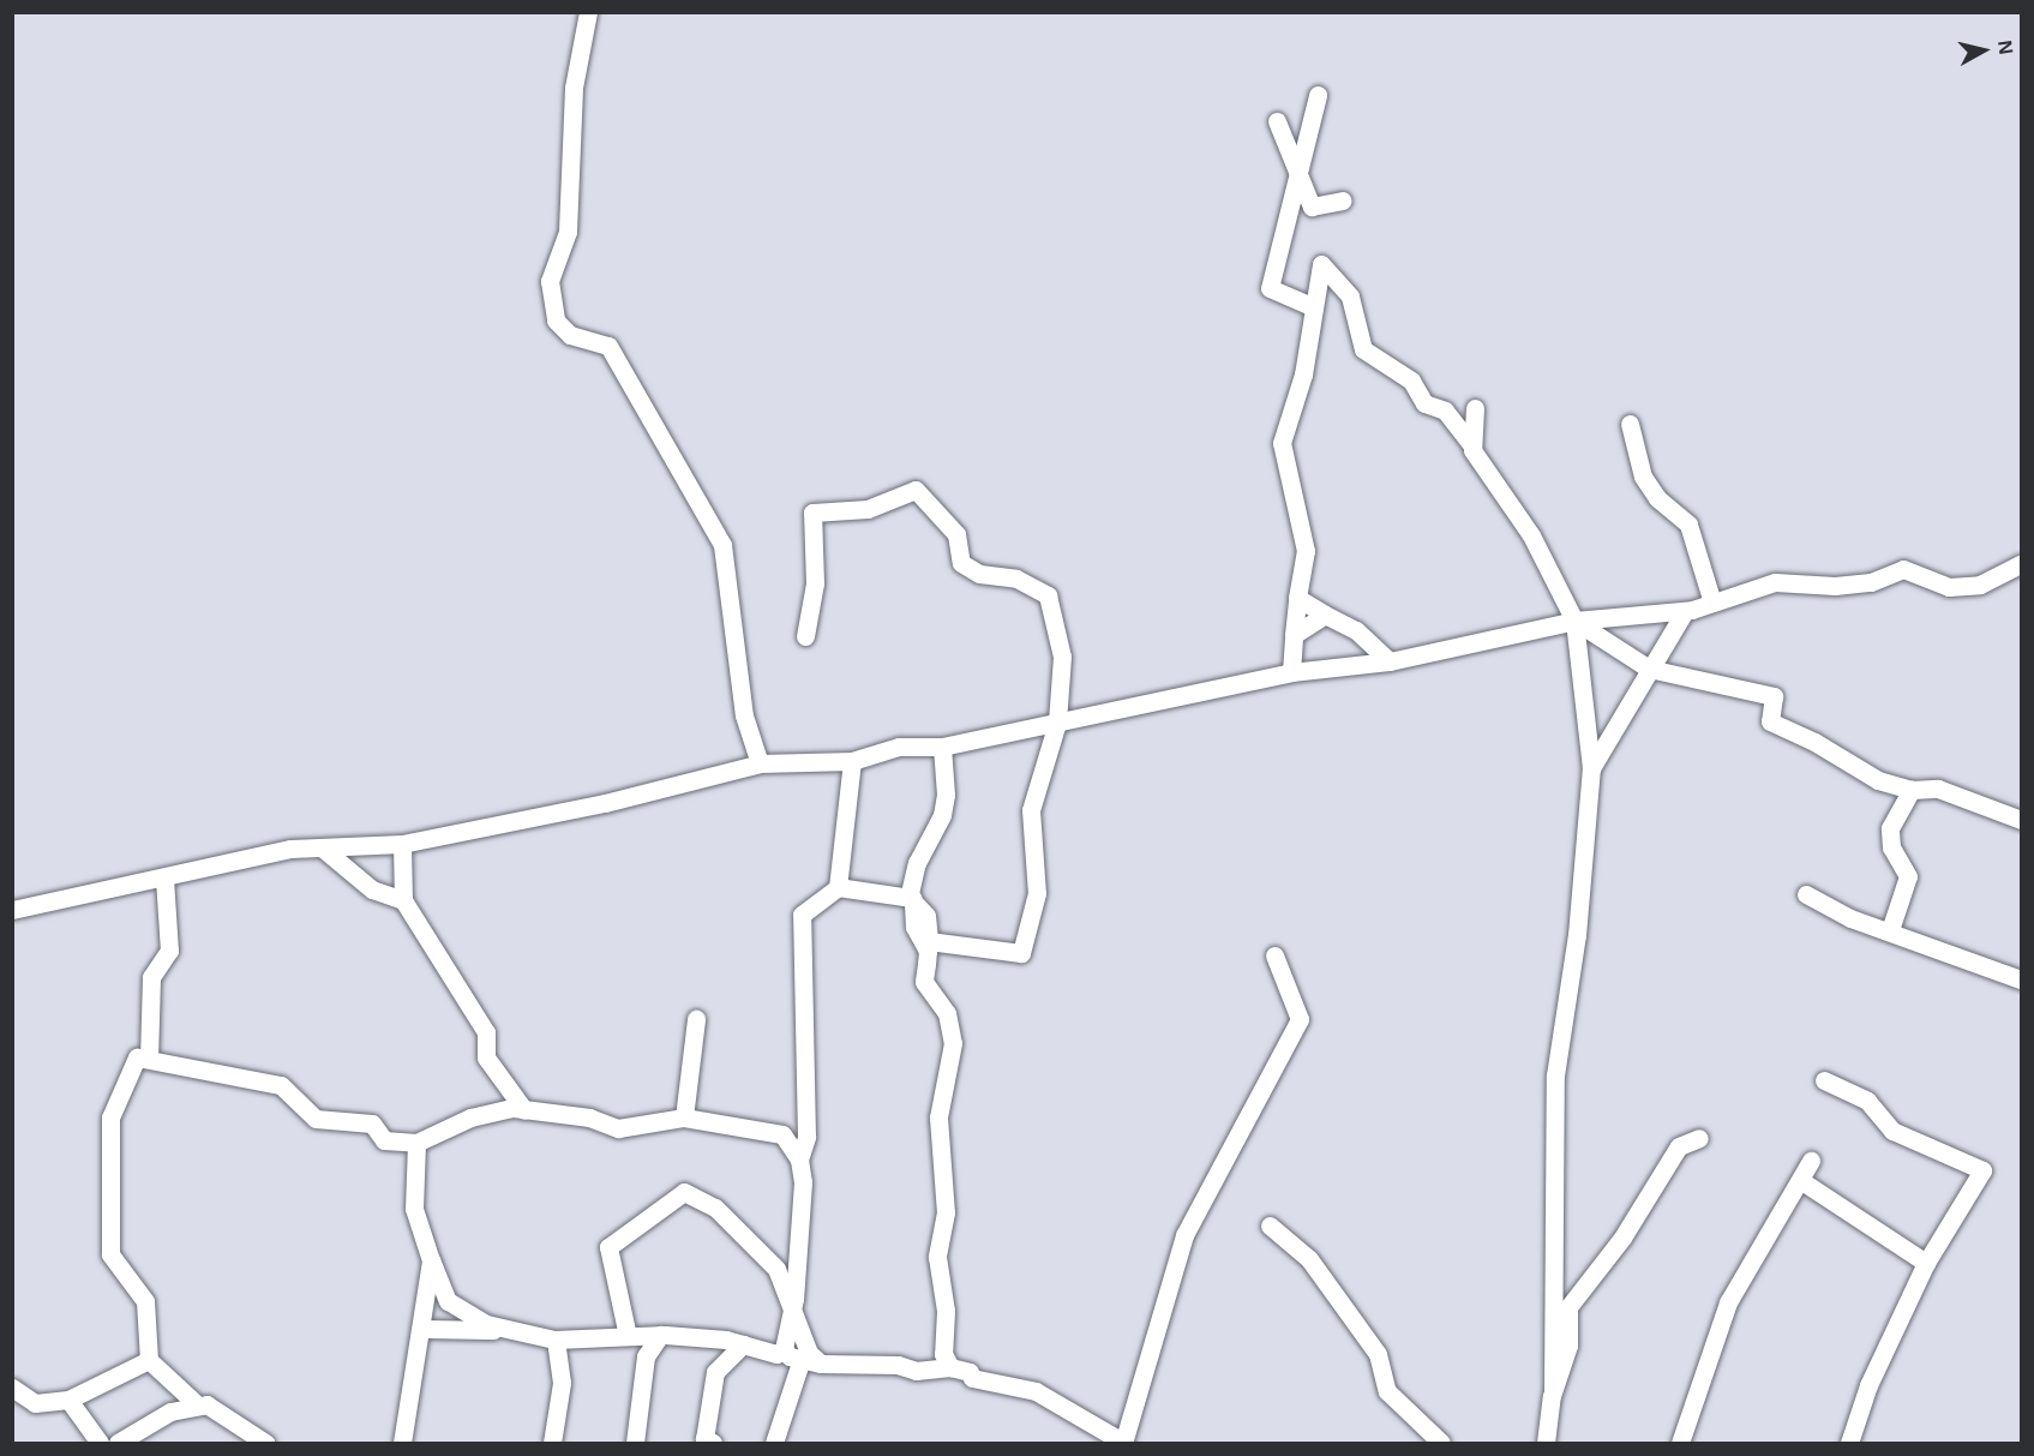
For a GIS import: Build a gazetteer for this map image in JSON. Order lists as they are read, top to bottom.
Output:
{
  "north": "right"
}
